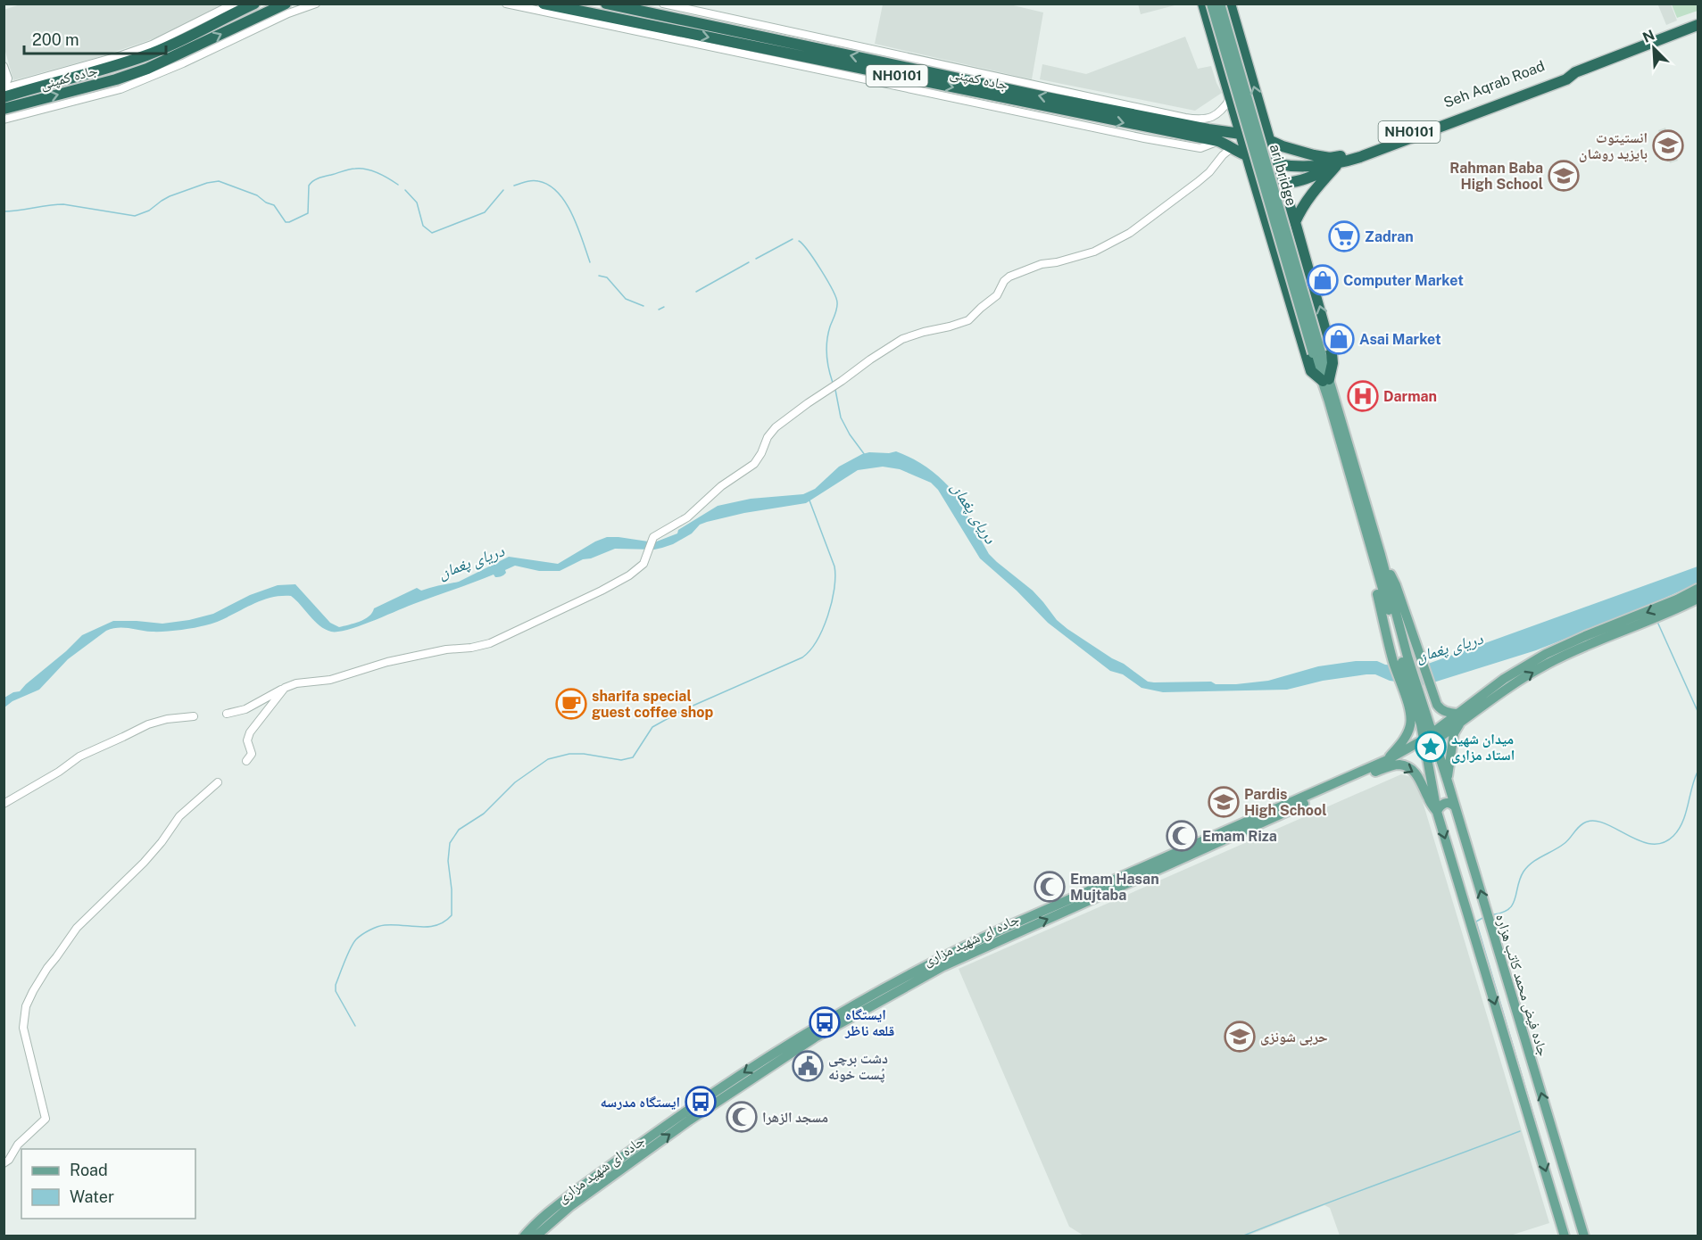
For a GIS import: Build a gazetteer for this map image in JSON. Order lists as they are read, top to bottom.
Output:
{
  "streets": {
    "highway": ["NH0101", "جاده کمپنی", "Seh Aqrab Road"],
    "main road": ["ari bridge", "جاده ای شهید مزاری", "جاده فیض محمد کاتب هزاره"]
  },
  "crossings": [
    ["NH0101", "جاده کمپنی"],
    ["NH0101", "Seh Aqrab Road"],
    ["جاده کمپنی", "Seh Aqrab Road"],
    ["جاده ای شهید مزاری", "جاده فیض محمد کاتب هزاره"]
  ],
  "water": ["دریای پغمان"],
  "places": {
    "school or university": [
      "انستیتوت بایزید روشان",
      "Rahman Baba High School",
      "Pardis High School",
      "حربی شونزی"
    ],
    "supermarket": ["Zadran"],
    "shop": ["Computer Market", "Asai Market"],
    "hospital": ["Darman"],
    "cafe": ["sharifa special guest coffee shop"],
    "place": ["میدان شهید استاد مزاری"],
    "mosque": ["Emam Riza", "Emam Hasan Mujtaba", "مسجد الزهرا"],
    "bus stop": ["ایستگاه قلعه ناظر", "ایستگاه مدرسه"],
    "public building": ["دشت برچی پُست خونه"]
  },
  "legend": ["Road", "Water"],
  "scale_bar": "200 m",
  "north": "top left"
}
